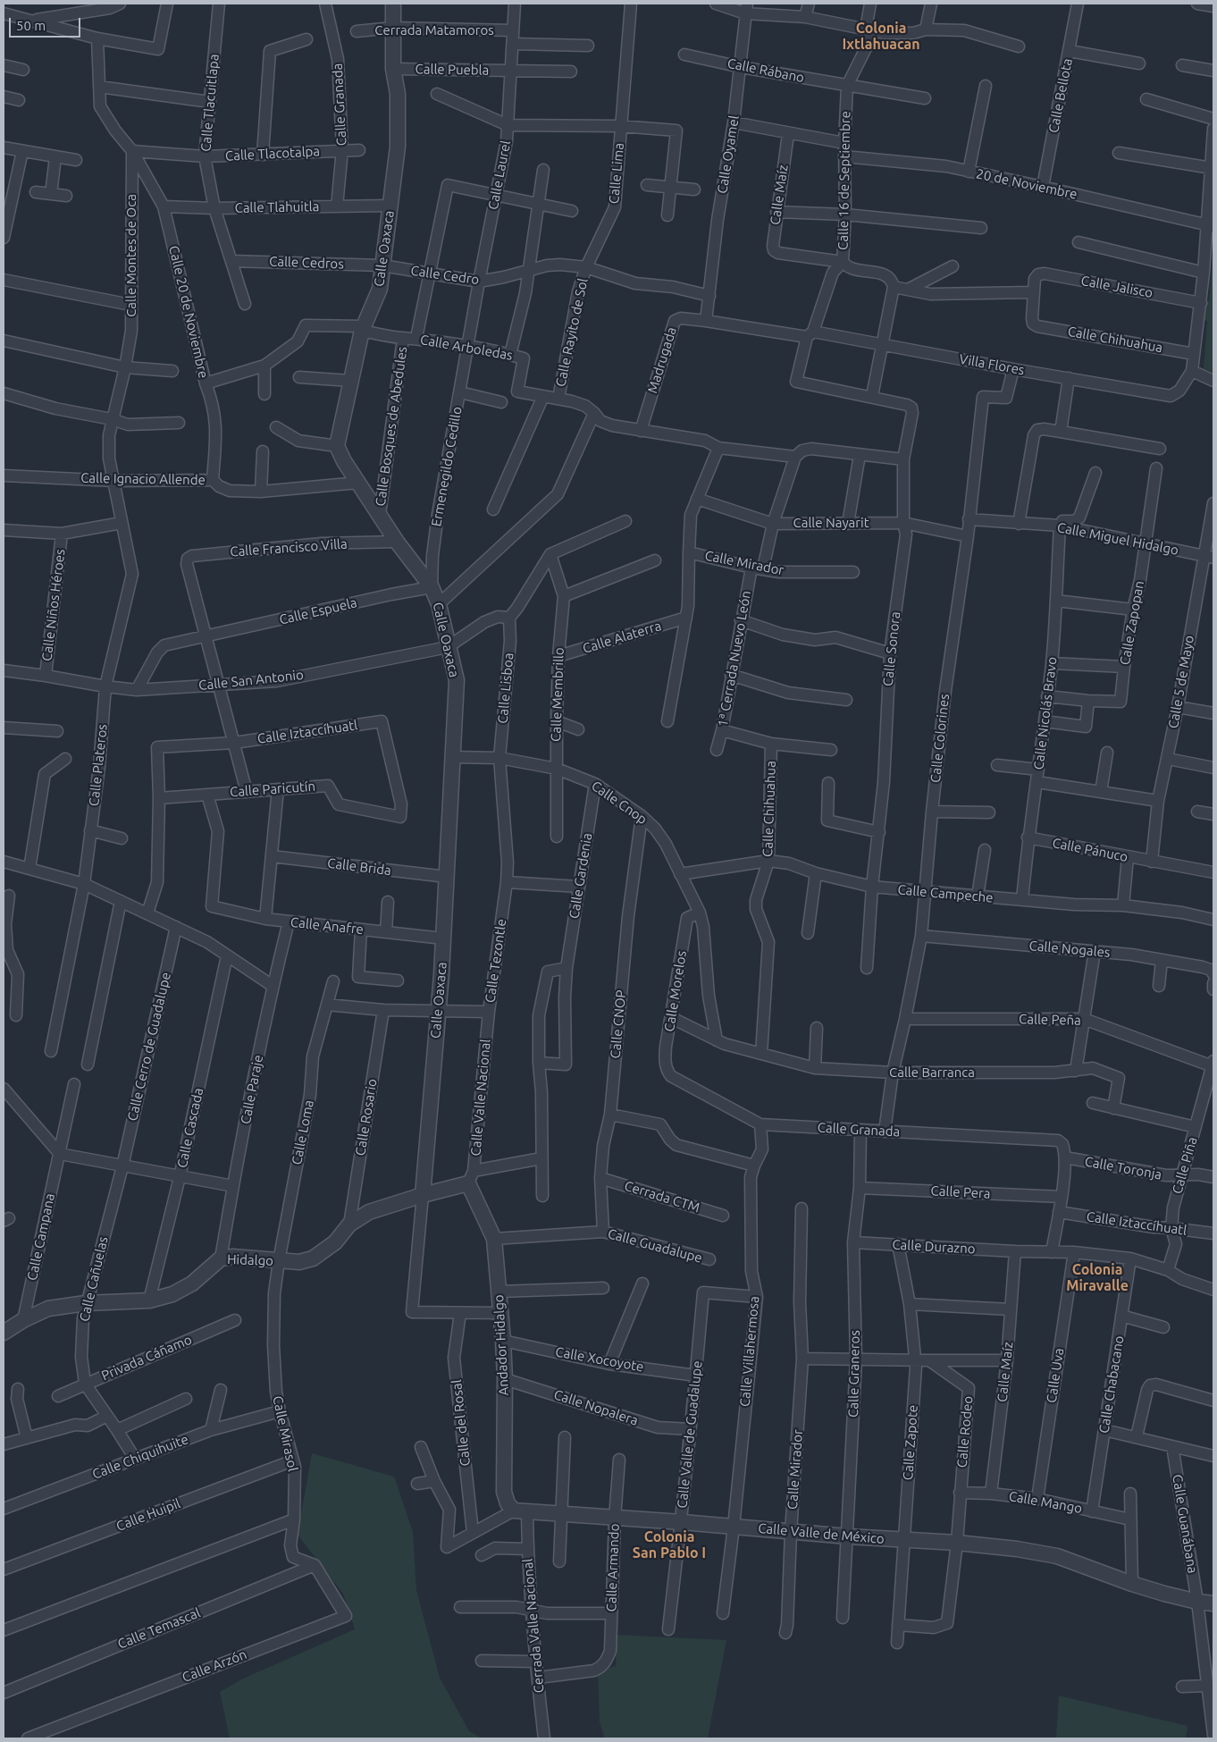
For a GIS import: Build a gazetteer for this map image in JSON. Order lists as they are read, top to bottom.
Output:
{
  "streets": {
    "street": [
      "Cerrada Matamoros",
      "Calle Puebla",
      "Calle Rábano",
      "Calle Bellota",
      "Calle Tlacuitlapa",
      "Calle Granada",
      "Calle Tlacotalpa",
      "Calle Oyamel",
      "Calle Lima",
      "Calle Laurel",
      "Calle 16 de Septiembre",
      "20 de Noviembre",
      "Calle Maíz",
      "Calle Tlahuitla",
      "Calle Oaxaca",
      "Calle Montes de Oca",
      "Calle Cedros",
      "Calle Cedro",
      "Calle Jalisco",
      "Calle 20 de Noviembre",
      "Calle Rayito de Sol",
      "Calle Chihuahua",
      "Calle Arboledas",
      "Madrugada",
      "Villa Flores",
      "Calle Bosques de Abedules",
      "Ermenegildo Cedillo",
      "Calle Ignacio Allende",
      "Calle Nayarit",
      "Calle Miguel Hidalgo",
      "Calle Francisco Villa",
      "Calle Mirador",
      "Calle Niños Héroes",
      "Calle Espuela",
      "Calle Zapopan",
      "Calle Alaterra",
      "Calle Sonora",
      "1ª Cerrada Nuevo León",
      "Calle San Antonio",
      "Calle 5 de Mayo",
      "Calle Lisboa",
      "Calle Membrillo",
      "Calle Nicolás Bravo",
      "Calle Iztaccíhuatl",
      "Calle Colorines",
      "Calle Plateros",
      "Calle Paricutín",
      "Calle Cnop",
      "Calle Pánuco",
      "Calle Brida",
      "Calle Gardenia",
      "Calle Campeche",
      "Calle Anafre",
      "Calle Nogales",
      "Calle Tezontle",
      "Calle Morelos",
      "Calle Peña",
      "Calle CNOP",
      "Calle Cerro de Guadalupe",
      "Calle Barranca",
      "Calle Paraje",
      "Calle Valle Nacional",
      "Calle Rosario",
      "Calle Cascada",
      "Calle Loma",
      "Calle Piña",
      "Calle Toronja",
      "Calle Pera",
      "Cerrada CTM",
      "Calle Campana",
      "Calle Guadalupe",
      "Calle Durazno",
      "Hidalgo",
      "Calle Cañuelas",
      "Andador Hidalgo",
      "Calle Villahermosa",
      "Privada Cáñamo",
      "Calle Xocoyote",
      "Calle Graneros",
      "Calle Uva",
      "Calle Chabacano",
      "Calle Nopalera",
      "Calle del Rosal",
      "Calle Rodeo",
      "Calle Mirasol",
      "Calle Valle de Guadalupe",
      "Calle Zapote",
      "Calle Chiquihuite",
      "Calle Mango",
      "Calle Huipil",
      "Calle Guanábana",
      "Calle Valle de México",
      "Calle Armando",
      "Cerrada Valle Nacional",
      "Calle Temascal",
      "Calle Arzón"
    ]
  },
  "crossings": [
    ["Cerrada Matamoros", "Calle Laurel"],
    ["Cerrada Matamoros", "Calle Oaxaca"],
    ["Calle Puebla", "Calle Laurel"],
    ["Calle Puebla", "Calle Oaxaca"],
    ["Calle Rábano", "Calle Oyamel"],
    ["Calle Rábano", "Calle 16 de Septiembre"],
    ["Calle Bellota", "20 de Noviembre"],
    ["Calle Tlacuitlapa", "Calle Tlacotalpa"],
    ["Calle Tlacuitlapa", "Calle Tlahuitla"],
    ["Calle Tlacuitlapa", "Calle Cedros"],
    ["Calle Granada", "Calle Tlacotalpa"],
    ["Calle Granada", "Calle Tlahuitla"],
    ["Calle Granada", "Calle Colorines"],
    ["Calle Granada", "Calle Morelos"],
    ["Calle Granada", "Calle Toronja"],
    ["Calle Granada", "Calle Villahermosa"],
    ["Calle Granada", "Calle Graneros"],
    ["Calle Tlacotalpa", "Calle Montes de Oca"],
    ["Calle Tlacotalpa", "Calle 20 de Noviembre"],
    ["Calle Lima", "Calle Cedro"],
    ["Calle Lima", "Calle Rayito de Sol"],
    ["Calle Laurel", "Calle Cedro"],
    ["Calle Laurel", "Calle Arboledas"],
    ["Calle Laurel", "Ermenegildo Cedillo"],
    ["Calle 16 de Septiembre", "20 de Noviembre"],
    ["Calle 16 de Septiembre", "Calle Maíz"],
    ["Calle 16 de Septiembre", "Villa Flores"],
    ["Calle 16 de Septiembre", "Calle Sonora"],
    ["Calle Maíz", "Calle Durazno"],
    ["Calle Maíz", "Calle Mango"],
    ["Calle Tlahuitla", "Calle Oaxaca"],
    ["Calle Tlahuitla", "Calle 20 de Noviembre"],
    ["Calle Oaxaca", "Calle Cedros"],
    ["Calle Oaxaca", "Calle Cedro"],
    ["Calle Oaxaca", "Calle Arboledas"],
    ["Calle Oaxaca", "Calle Bosques de Abedules"],
    ["Calle Oaxaca", "Ermenegildo Cedillo"],
    ["Calle Oaxaca", "Calle Ignacio Allende"],
    ["Calle Oaxaca", "Calle Francisco Villa"],
    ["Calle Oaxaca", "Calle Espuela"],
    ["Calle Oaxaca", "Calle San Antonio"],
    ["Calle Oaxaca", "Calle Cnop"],
    ["Calle Oaxaca", "Calle Brida"],
    ["Calle Oaxaca", "Calle Anafre"],
    ["Calle Oaxaca", "Calle Tezontle"],
    ["Calle Oaxaca", "Hidalgo"],
    ["Calle Oaxaca", "Calle del Rosal"],
    ["Calle Montes de Oca", "Calle 20 de Noviembre"],
    ["Calle Montes de Oca", "Calle Ignacio Allende"],
    ["Calle Montes de Oca", "Calle Plateros"],
    ["Calle Cedros", "Calle Cedro"],
    ["Calle Cedro", "Calle Rayito de Sol"],
    ["Calle Jalisco", "Calle Chihuahua"],
    ["Calle 20 de Noviembre", "Calle Ignacio Allende"],
    ["Calle Rayito de Sol", "Calle Arboledas"],
    ["Calle Chihuahua", "1ª Cerrada Nuevo León"],
    ["Calle Chihuahua", "Calle Campeche"],
    ["Calle Chihuahua", "Calle Barranca"],
    ["Calle Arboledas", "Madrugada"],
    ["Calle Arboledas", "Calle Bosques de Abedules"],
    ["Calle Arboledas", "Ermenegildo Cedillo"],
    ["Villa Flores", "Calle Colorines"],
    ["Ermenegildo Cedillo", "Calle Espuela"],
    ["Calle Ignacio Allende", "Calle Plateros"],
    ["Calle Nayarit", "Calle Sonora"],
    ["Calle Nayarit", "Calle Colorines"],
    ["Calle Miguel Hidalgo", "Calle Zapopan"],
    ["Calle Miguel Hidalgo", "Calle 5 de Mayo"],
    ["Calle Miguel Hidalgo", "Calle Nicolás Bravo"],
    ["Calle Miguel Hidalgo", "Calle Colorines"],
    ["Calle Francisco Villa", "Calle Espuela"],
    ["Calle Mirador", "1ª Cerrada Nuevo León"],
    ["Calle Mirador", "Calle Valle de México"],
    ["Calle Niños Héroes", "Calle San Antonio"],
    ["Calle Espuela", "Calle San Antonio"],
    ["Calle Alaterra", "Calle Membrillo"],
    ["Calle Sonora", "Calle Campeche"],
    ["Calle San Antonio", "Calle Plateros"],
    ["Calle 5 de Mayo", "Calle Pánuco"],
    ["Calle Lisboa", "Calle Cnop"],
    ["Calle Lisboa", "Calle Tezontle"],
    ["Calle Membrillo", "Calle Cnop"],
    ["Calle Nicolás Bravo", "Calle Pánuco"],
    ["Calle Nicolás Bravo", "Calle Campeche"],
    ["Calle Iztaccíhuatl", "Calle Paricutín"],
    ["Calle Iztaccíhuatl", "Calle Piña"],
    ["Calle Colorines", "Calle Campeche"],
    ["Calle Colorines", "Calle Nogales"],
    ["Calle Colorines", "Calle Peña"],
    ["Calle Colorines", "Calle Barranca"],
    ["Calle Paricutín", "Calle Anafre"],
    ["Calle Cnop", "Calle Gardenia"],
    ["Calle Cnop", "Calle Campeche"],
    ["Calle Cnop", "Calle Tezontle"],
    ["Calle Cnop", "Calle CNOP"],
    ["Calle Anafre", "Calle Paraje"],
    ["Calle Tezontle", "Calle Valle Nacional"],
    ["Calle Tezontle", "Calle Rosario"],
    ["Calle Tezontle", "Calle Loma"],
    ["Calle Morelos", "Calle Barranca"],
    ["Calle Peña", "Calle Piña"],
    ["Calle CNOP", "Cerrada CTM"],
    ["Calle CNOP", "Calle Guadalupe"],
    ["Calle Cerro de Guadalupe", "Calle Cañuelas"],
    ["Calle Paraje", "Hidalgo"],
    ["Calle Valle Nacional", "Hidalgo"],
    ["Calle Valle Nacional", "Andador Hidalgo"],
    ["Calle Rosario", "Hidalgo"],
    ["Calle Cascada", "Hidalgo"],
    ["Calle Loma", "Hidalgo"],
    ["Calle Loma", "Calle Mirasol"],
    ["Calle Piña", "Calle Toronja"],
    ["Calle Piña", "Calle Durazno"],
    ["Calle Pera", "Calle Graneros"],
    ["Calle Campana", "Hidalgo"],
    ["Calle Guadalupe", "Andador Hidalgo"],
    ["Calle Durazno", "Calle Graneros"],
    ["Calle Durazno", "Calle Uva"],
    ["Calle Durazno", "Calle Chabacano"],
    ["Calle Durazno", "Calle Zapote"],
    ["Hidalgo", "Calle Cañuelas"],
    ["Hidalgo", "Andador Hidalgo"],
    ["Hidalgo", "Calle Mirasol"],
    ["Calle Cañuelas", "Privada Cáñamo"],
    ["Calle Cañuelas", "Calle Chiquihuite"],
    ["Andador Hidalgo", "Calle Xocoyote"],
    ["Andador Hidalgo", "Calle Nopalera"],
    ["Andador Hidalgo", "Calle Valle de México"],
    ["Andador Hidalgo", "Cerrada Valle Nacional"],
    ["Calle Villahermosa", "Calle Valle de Guadalupe"],
    ["Calle Villahermosa", "Calle Valle de México"],
    ["Calle Xocoyote", "Calle Valle de Guadalupe"],
    ["Calle Graneros", "Calle Valle de México"],
    ["Calle Uva", "Calle Mango"],
    ["Calle Chabacano", "Calle Mango"],
    ["Calle Nopalera", "Calle Valle de Guadalupe"],
    ["Calle Rodeo", "Calle Zapote"],
    ["Calle Rodeo", "Calle Mango"],
    ["Calle Rodeo", "Calle Valle de México"],
    ["Calle Mirasol", "Calle Chiquihuite"],
    ["Calle Mirasol", "Calle Huipil"],
    ["Calle Mirasol", "Calle Temascal"],
    ["Calle Mirasol", "Calle Arzón"],
    ["Calle Valle de Guadalupe", "Calle Valle de México"],
    ["Calle Zapote", "Calle Valle de México"],
    ["Calle Guanábana", "Calle Valle de México"],
    ["Calle Valle de México", "Calle Armando"],
    ["Calle Valle de México", "Cerrada Valle Nacional"],
    ["Calle Armando", "Cerrada Valle Nacional"],
    ["Calle Temascal", "Calle Arzón"]
  ],
  "districts": ["Colonia Ixtlahuacan", "Colonia Miravalle", "Colonia San Pablo I"],
  "scale_bar": "50 m"
}
